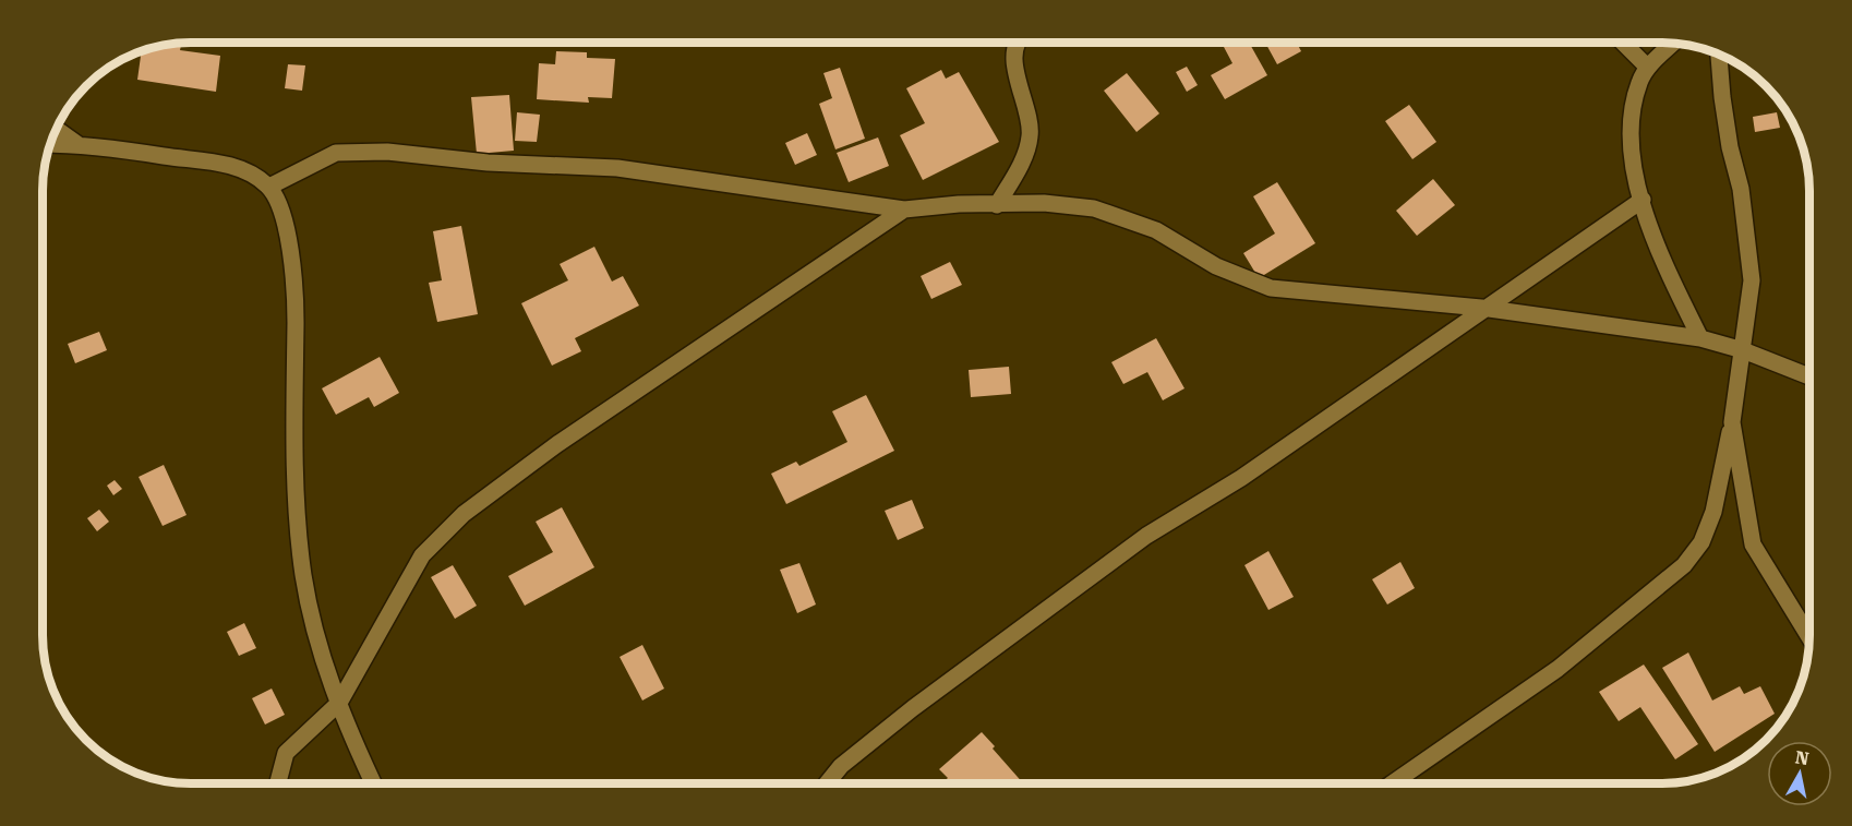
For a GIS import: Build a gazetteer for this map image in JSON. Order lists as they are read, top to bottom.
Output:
{
  "north": "top"
}
